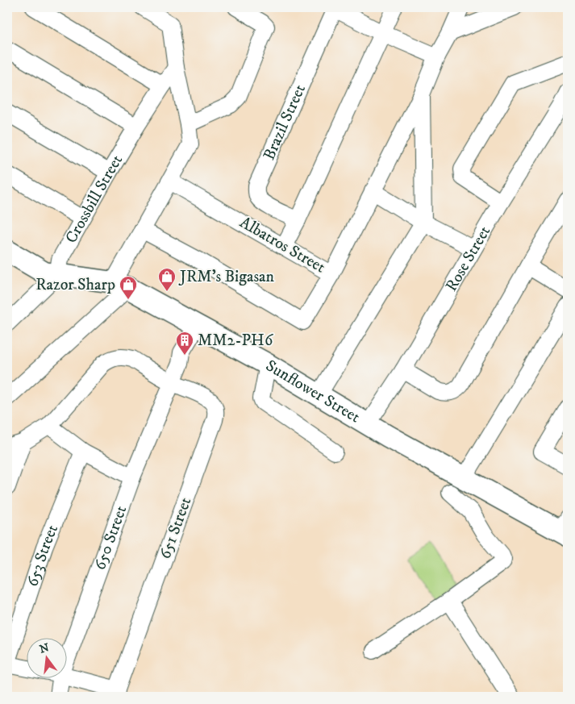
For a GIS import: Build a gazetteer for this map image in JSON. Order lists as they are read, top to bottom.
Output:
{
  "streets": {
    "main road": ["Sunflower Street"],
    "street": [
      "Brazil Street",
      "Crossbill Street",
      "Albatros Street",
      "Rose Street",
      "651 Street",
      "650 Street",
      "653 Street"
    ]
  },
  "crossings": [
    ["Crossbill Street", "Sunflower Street"],
    ["Rose Street", "Sunflower Street"],
    ["Sunflower Street", "650 Street"],
    ["651 Street", "650 Street"]
  ],
  "places": {
    "shop": ["JRM's Bigasan", "Razor Sharp"],
    "building": ["MM2-PH6"]
  },
  "north": "top"
}
